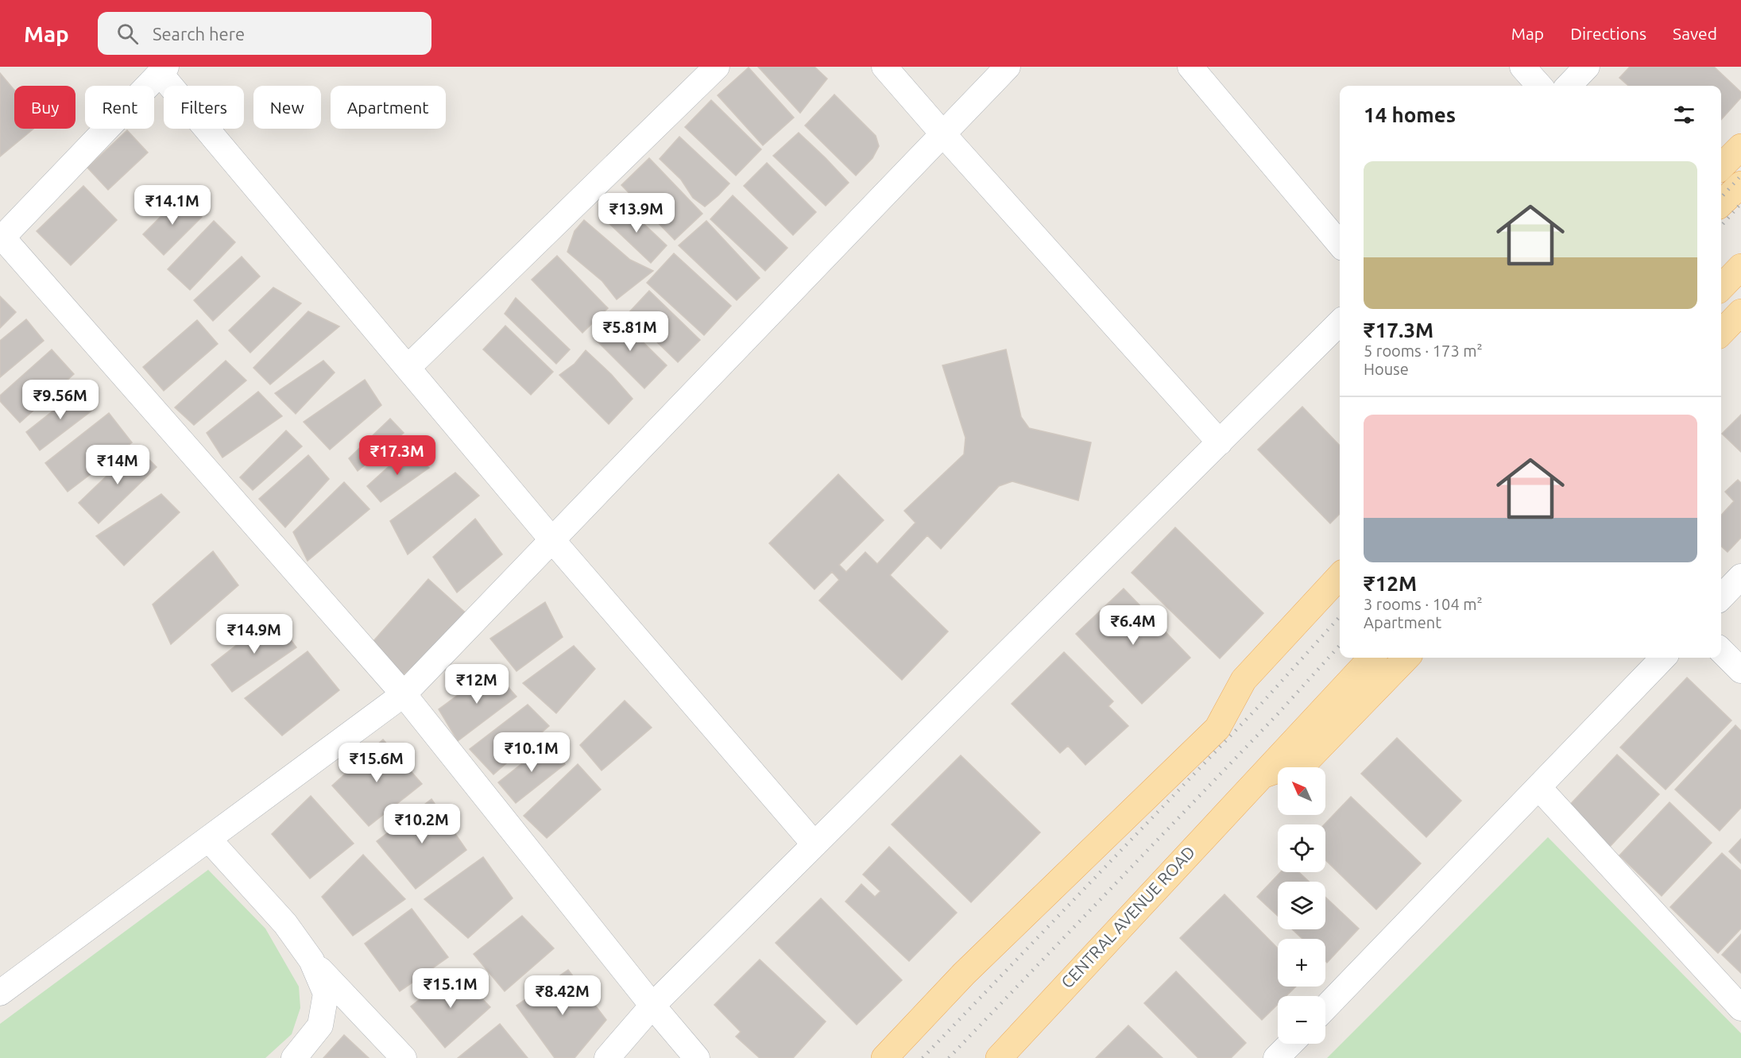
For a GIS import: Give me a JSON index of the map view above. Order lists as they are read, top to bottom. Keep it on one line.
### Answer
{"streets":{"main road":["CENTRAL AVENUE ROAD"]},"north":"top left","page":{"header":"Map","search":"Search here","nav":["Map","Directions","Saved"],"chip":["Buy","Rent","Filters","New","Apartment"],"heading":"14 homes","list":[{"name":"₹17.3M","note":"5 rooms · 173 m² · House"},{"name":"₹12M","note":"3 rooms · 104 m² · Apartment"}],"price":["₹14.1M","₹13.9M","₹5.81M","₹9.56M","₹17.3M","₹14M","₹6.4M","₹14.9M","₹12M","₹10.1M","₹15.6M","₹10.2M","₹15.1M","₹8.42M"],"map_buttons":["+","−"]}}
